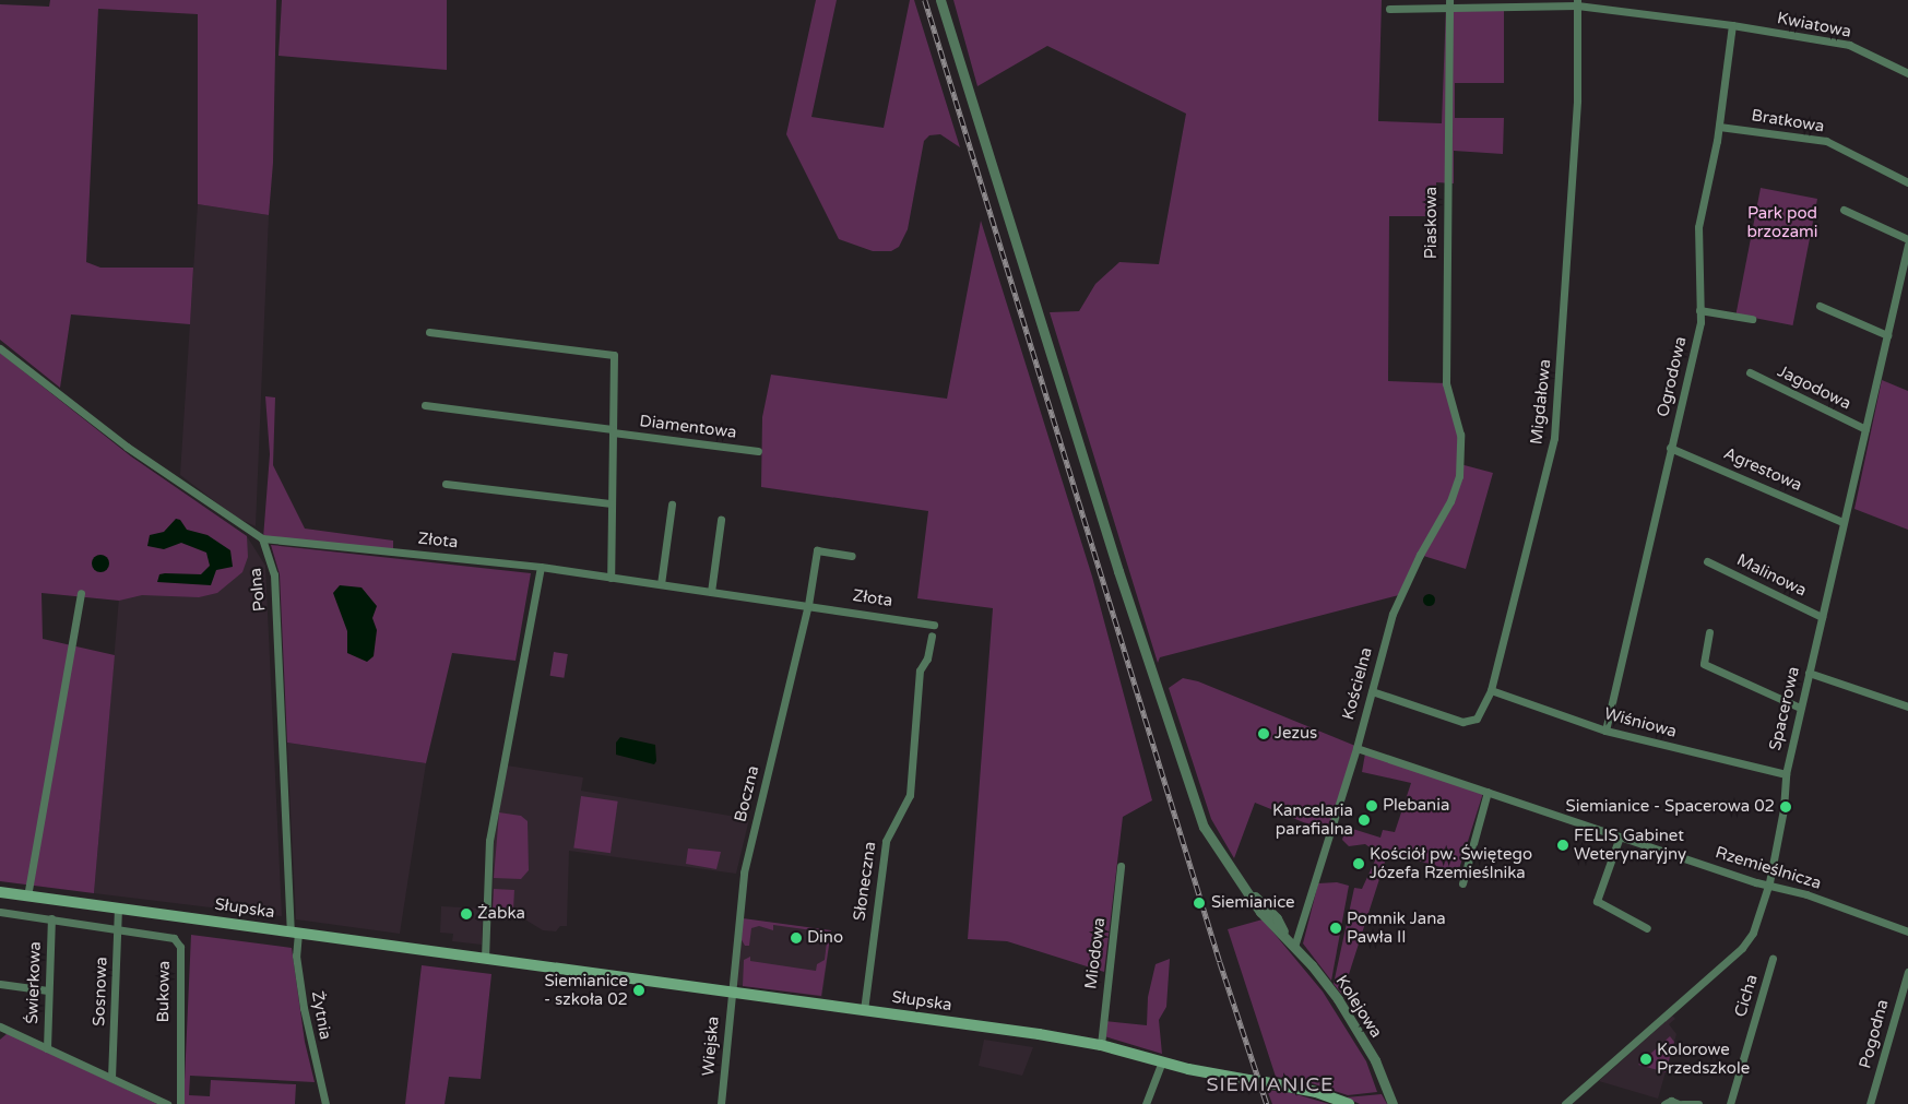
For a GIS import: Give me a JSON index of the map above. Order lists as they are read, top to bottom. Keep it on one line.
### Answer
{"streets":{"main road":["Słupska"],"street":["Kwiatowa","Bratkowa","Piaskowa","Ogrodowa","Jagodowa","Migdałowa","Diamentowa","Agrestowa","Złota","Malinowa","Polna","Kościelna","Spacerowa","Wiśniowa","Boczna","Rzemieślnicza","Słoneczna","Miodowa","Świerkowa","Sosnowa","Bukowa","Cicha","Kolejowa","Żytnia","Pogodna","Wiejska"]},"crossings":[["Kwiatowa","Piaskowa"],["Kwiatowa","Ogrodowa"],["Kwiatowa","Migdałowa"],["Bratkowa","Ogrodowa"],["Piaskowa","Kościelna"],["Ogrodowa","Agrestowa"],["Ogrodowa","Wiśniowa"],["Jagodowa","Spacerowa"],["Migdałowa","Kościelna"],["Migdałowa","Wiśniowa"],["Agrestowa","Spacerowa"],["Złota","Polna"],["Złota","Boczna"],["Malinowa","Spacerowa"],["Polna","Słupska"],["Polna","Żytnia"],["Kościelna","Rzemieślnicza"],["Kościelna","Kolejowa"],["Spacerowa","Wiśniowa"],["Spacerowa","Rzemieślnicza"],["Boczna","Słupska"],["Boczna","Wiejska"],["Słoneczna","Słupska"],["Słupska","Miodowa"],["Słupska","Sosnowa"],["Słupska","Żytnia"],["Słupska","Wiejska"],["Sosnowa","Bukowa"]],"districts":["SIEMIANICE"],"parks":["Park pod brzozami"],"places":["Jezus","Plebania","Siemianice - Spacerowa 02","Kancelaria parafialna","FELIS Gabinet Weterynaryjny","Kościół pw. Świętego Józefa Rzemieślnika","Siemianice","Żabka","Pomnik Jana Pawła II","Dino","Siemianice - szkoła 02","Kolorowe Przedszkole"]}
